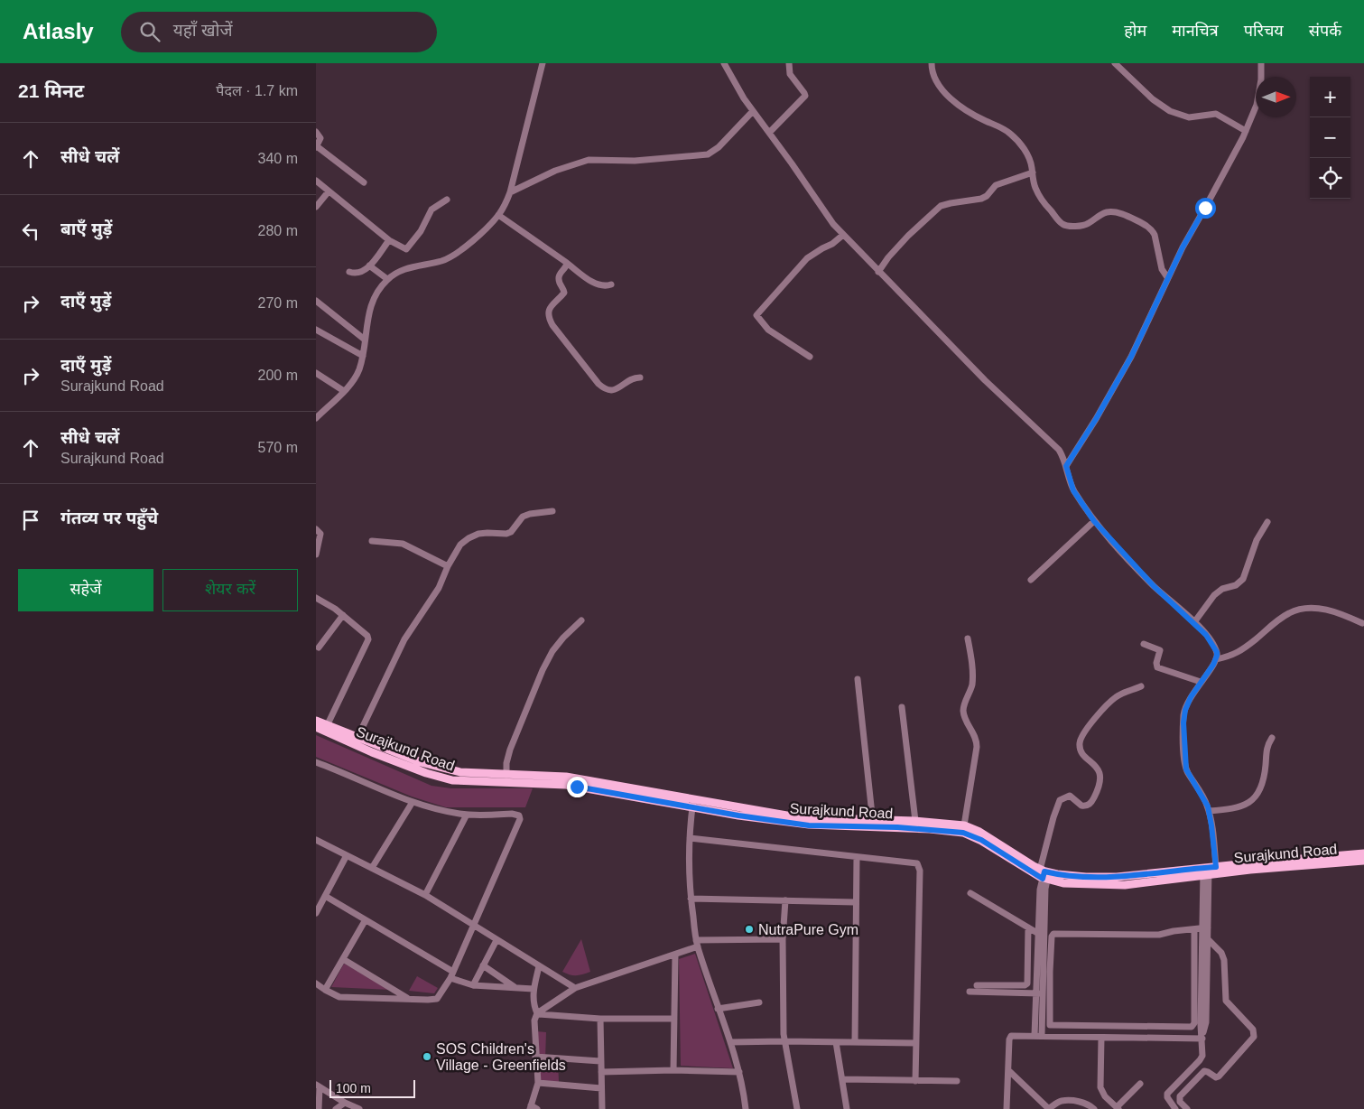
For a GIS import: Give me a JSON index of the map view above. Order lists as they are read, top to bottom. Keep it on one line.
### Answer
{"streets":{"main road":["Surajkund Road"]},"places":["NutraPure Gym","SOS Children's Village - Greenfields"],"scale_bar":"100 m","north":"right","page":{"header":"Atlasly","search":"यहाँ खोजें","nav":["होम","मानचित्र","परिचय","संपर्क"],"heading":["21 मिनट","पैदल · 1.7 km"],"map_buttons":["+","−"],"list":[["सीधे चलें","340 m"],["बाएँ मुड़ें","280 m"],["दाएँ मुड़ें","270 m"],["दाएँ मुड़ें","Surajkund Road","200 m"],["सीधे चलें","Surajkund Road","570 m"],"गंतव्य पर पहुँचे"],"buttons":["सहेजें","शेयर करें"],"scale":"100 m"}}
